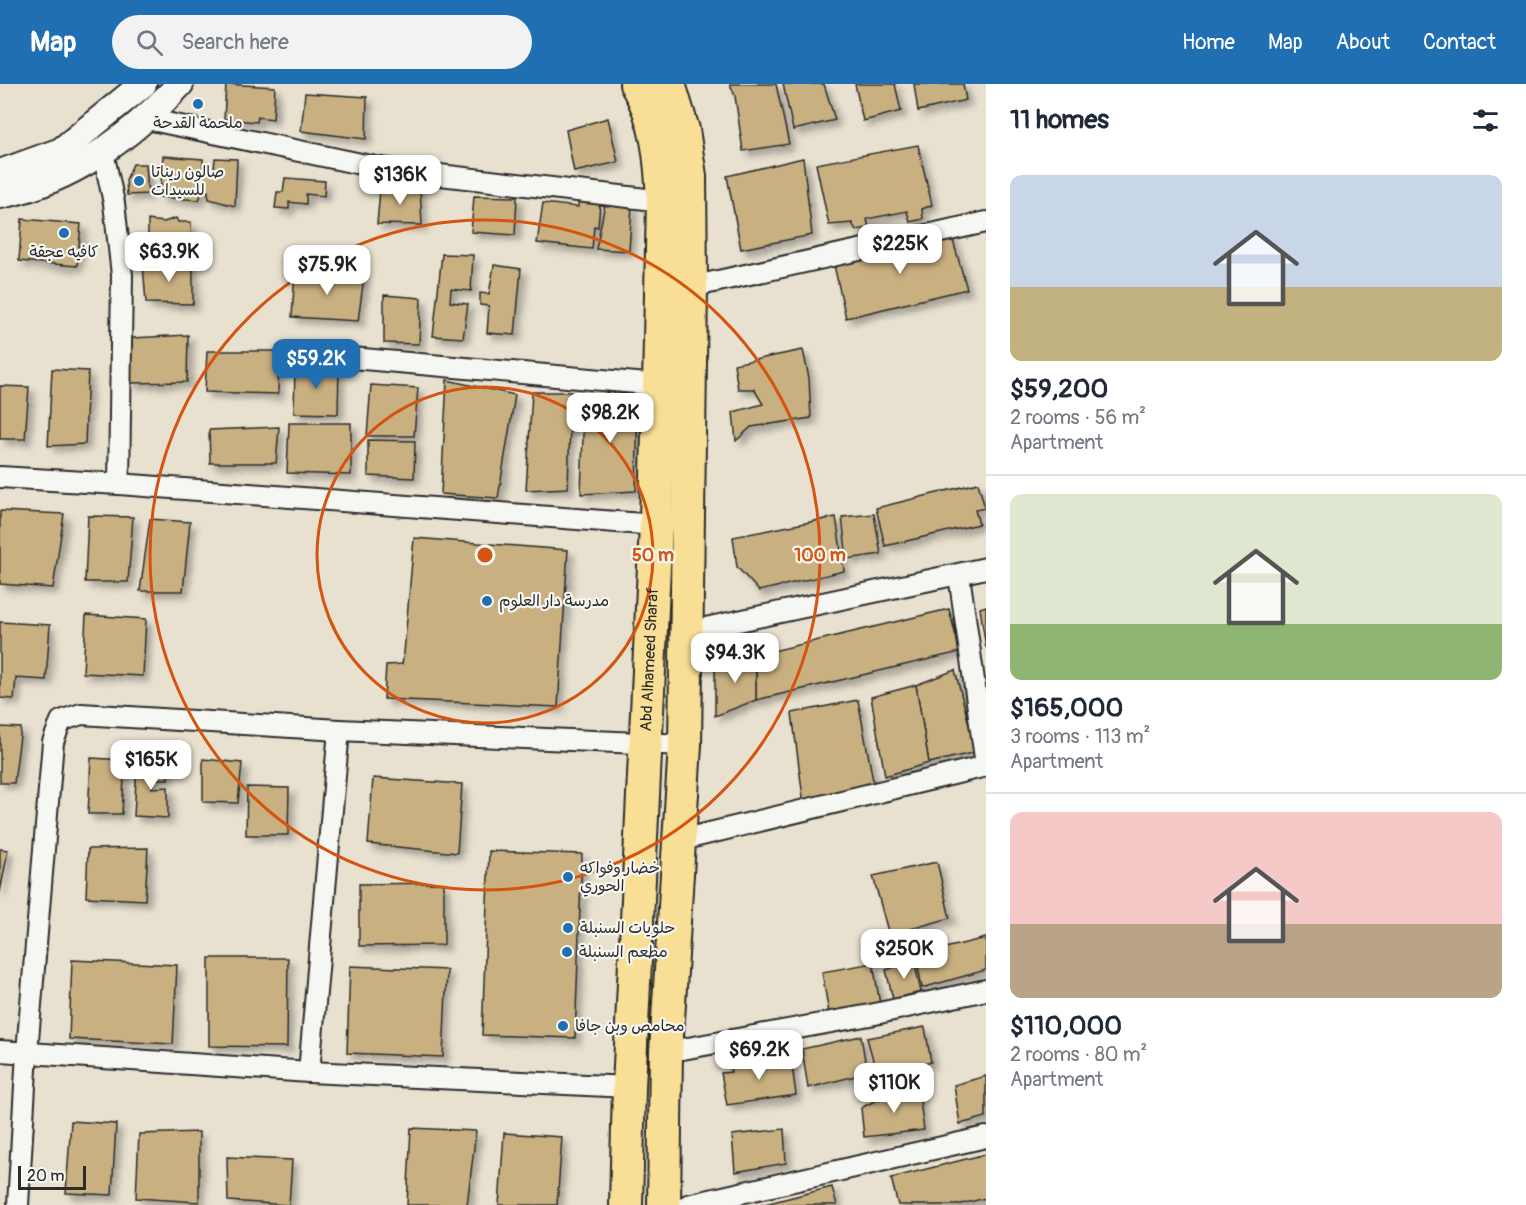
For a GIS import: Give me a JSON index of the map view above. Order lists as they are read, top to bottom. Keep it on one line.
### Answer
{"streets":{"main road":["Abd Alhameed Sharaf"]},"places":["ملحمة القدحة","صالون ريناتا للسيدات","كافيه عجقة","مدرسة دار العلوم","خضار وفواكه الحوري","حلويات السنبلة","مطعم السنبلة","محامص وبن جافا"],"scale_bar":"20 m","page":{"header":"Map","search":"Search here","nav":["Home","Map","About","Contact"],"heading":"11 homes","price":["$136K","$225K","$63.9K","$75.9K","$59.2K","$98.2K","$94.3K","$165K","$250K","$69.2K","$110K"],"list":[{"name":"$59,200","note":"2 rooms · 56 m² · Apartment"},{"name":"$165,000","note":"3 rooms · 113 m² · Apartment"},{"name":"$110,000","note":"2 rooms · 80 m² · Apartment"}],"scale":"20 m"},"rings":["50 m","100 m"]}
